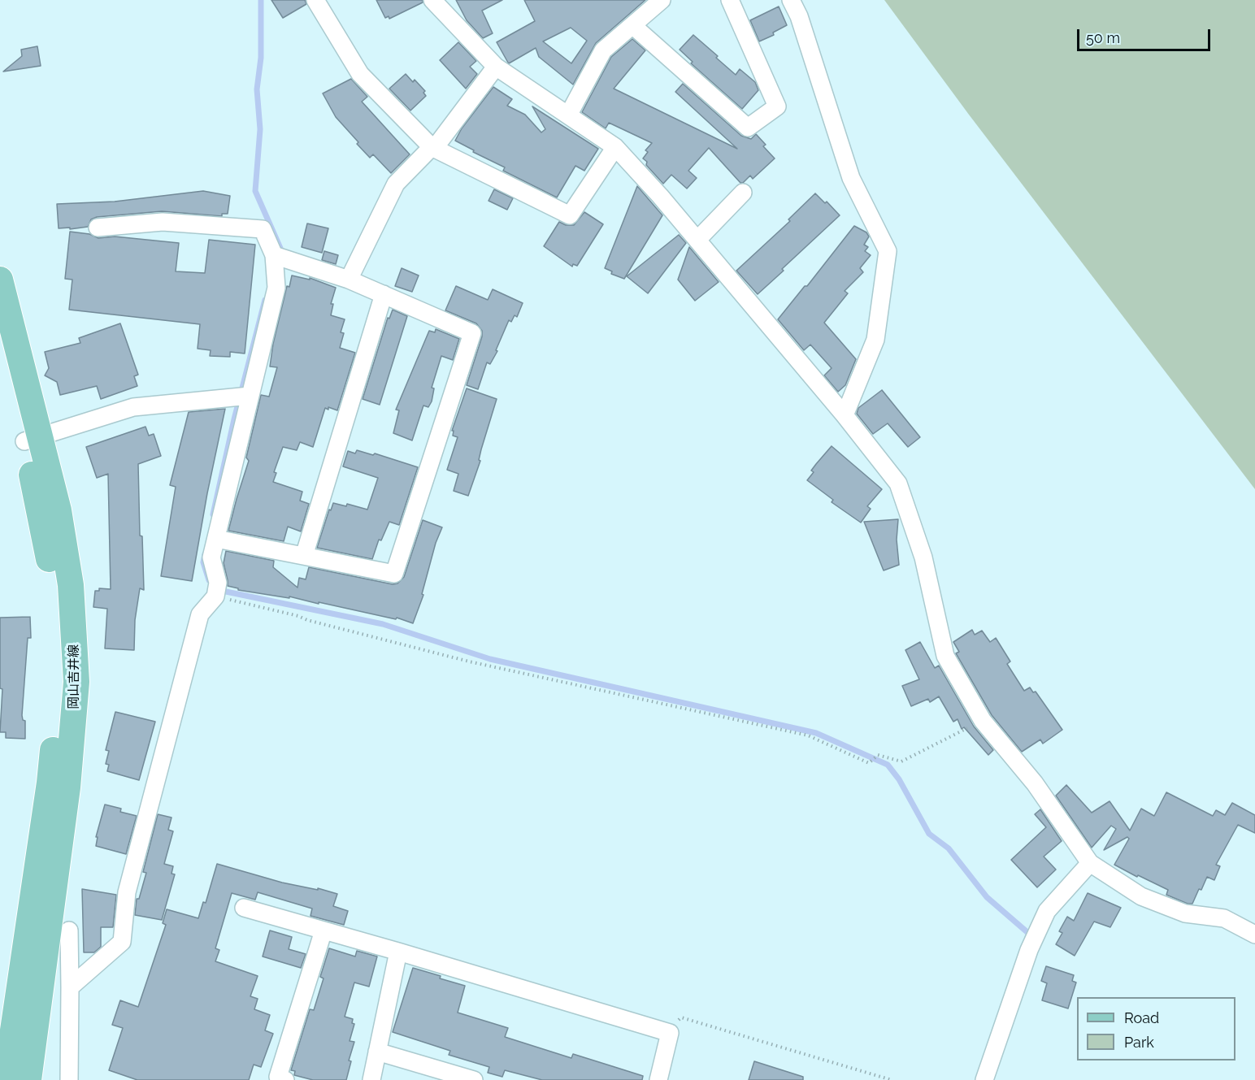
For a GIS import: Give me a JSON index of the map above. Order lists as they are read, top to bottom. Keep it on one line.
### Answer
{"streets":{"main road":["岡山吉井線"]},"legend":["Road","Park"],"scale_bar":"50 m"}
